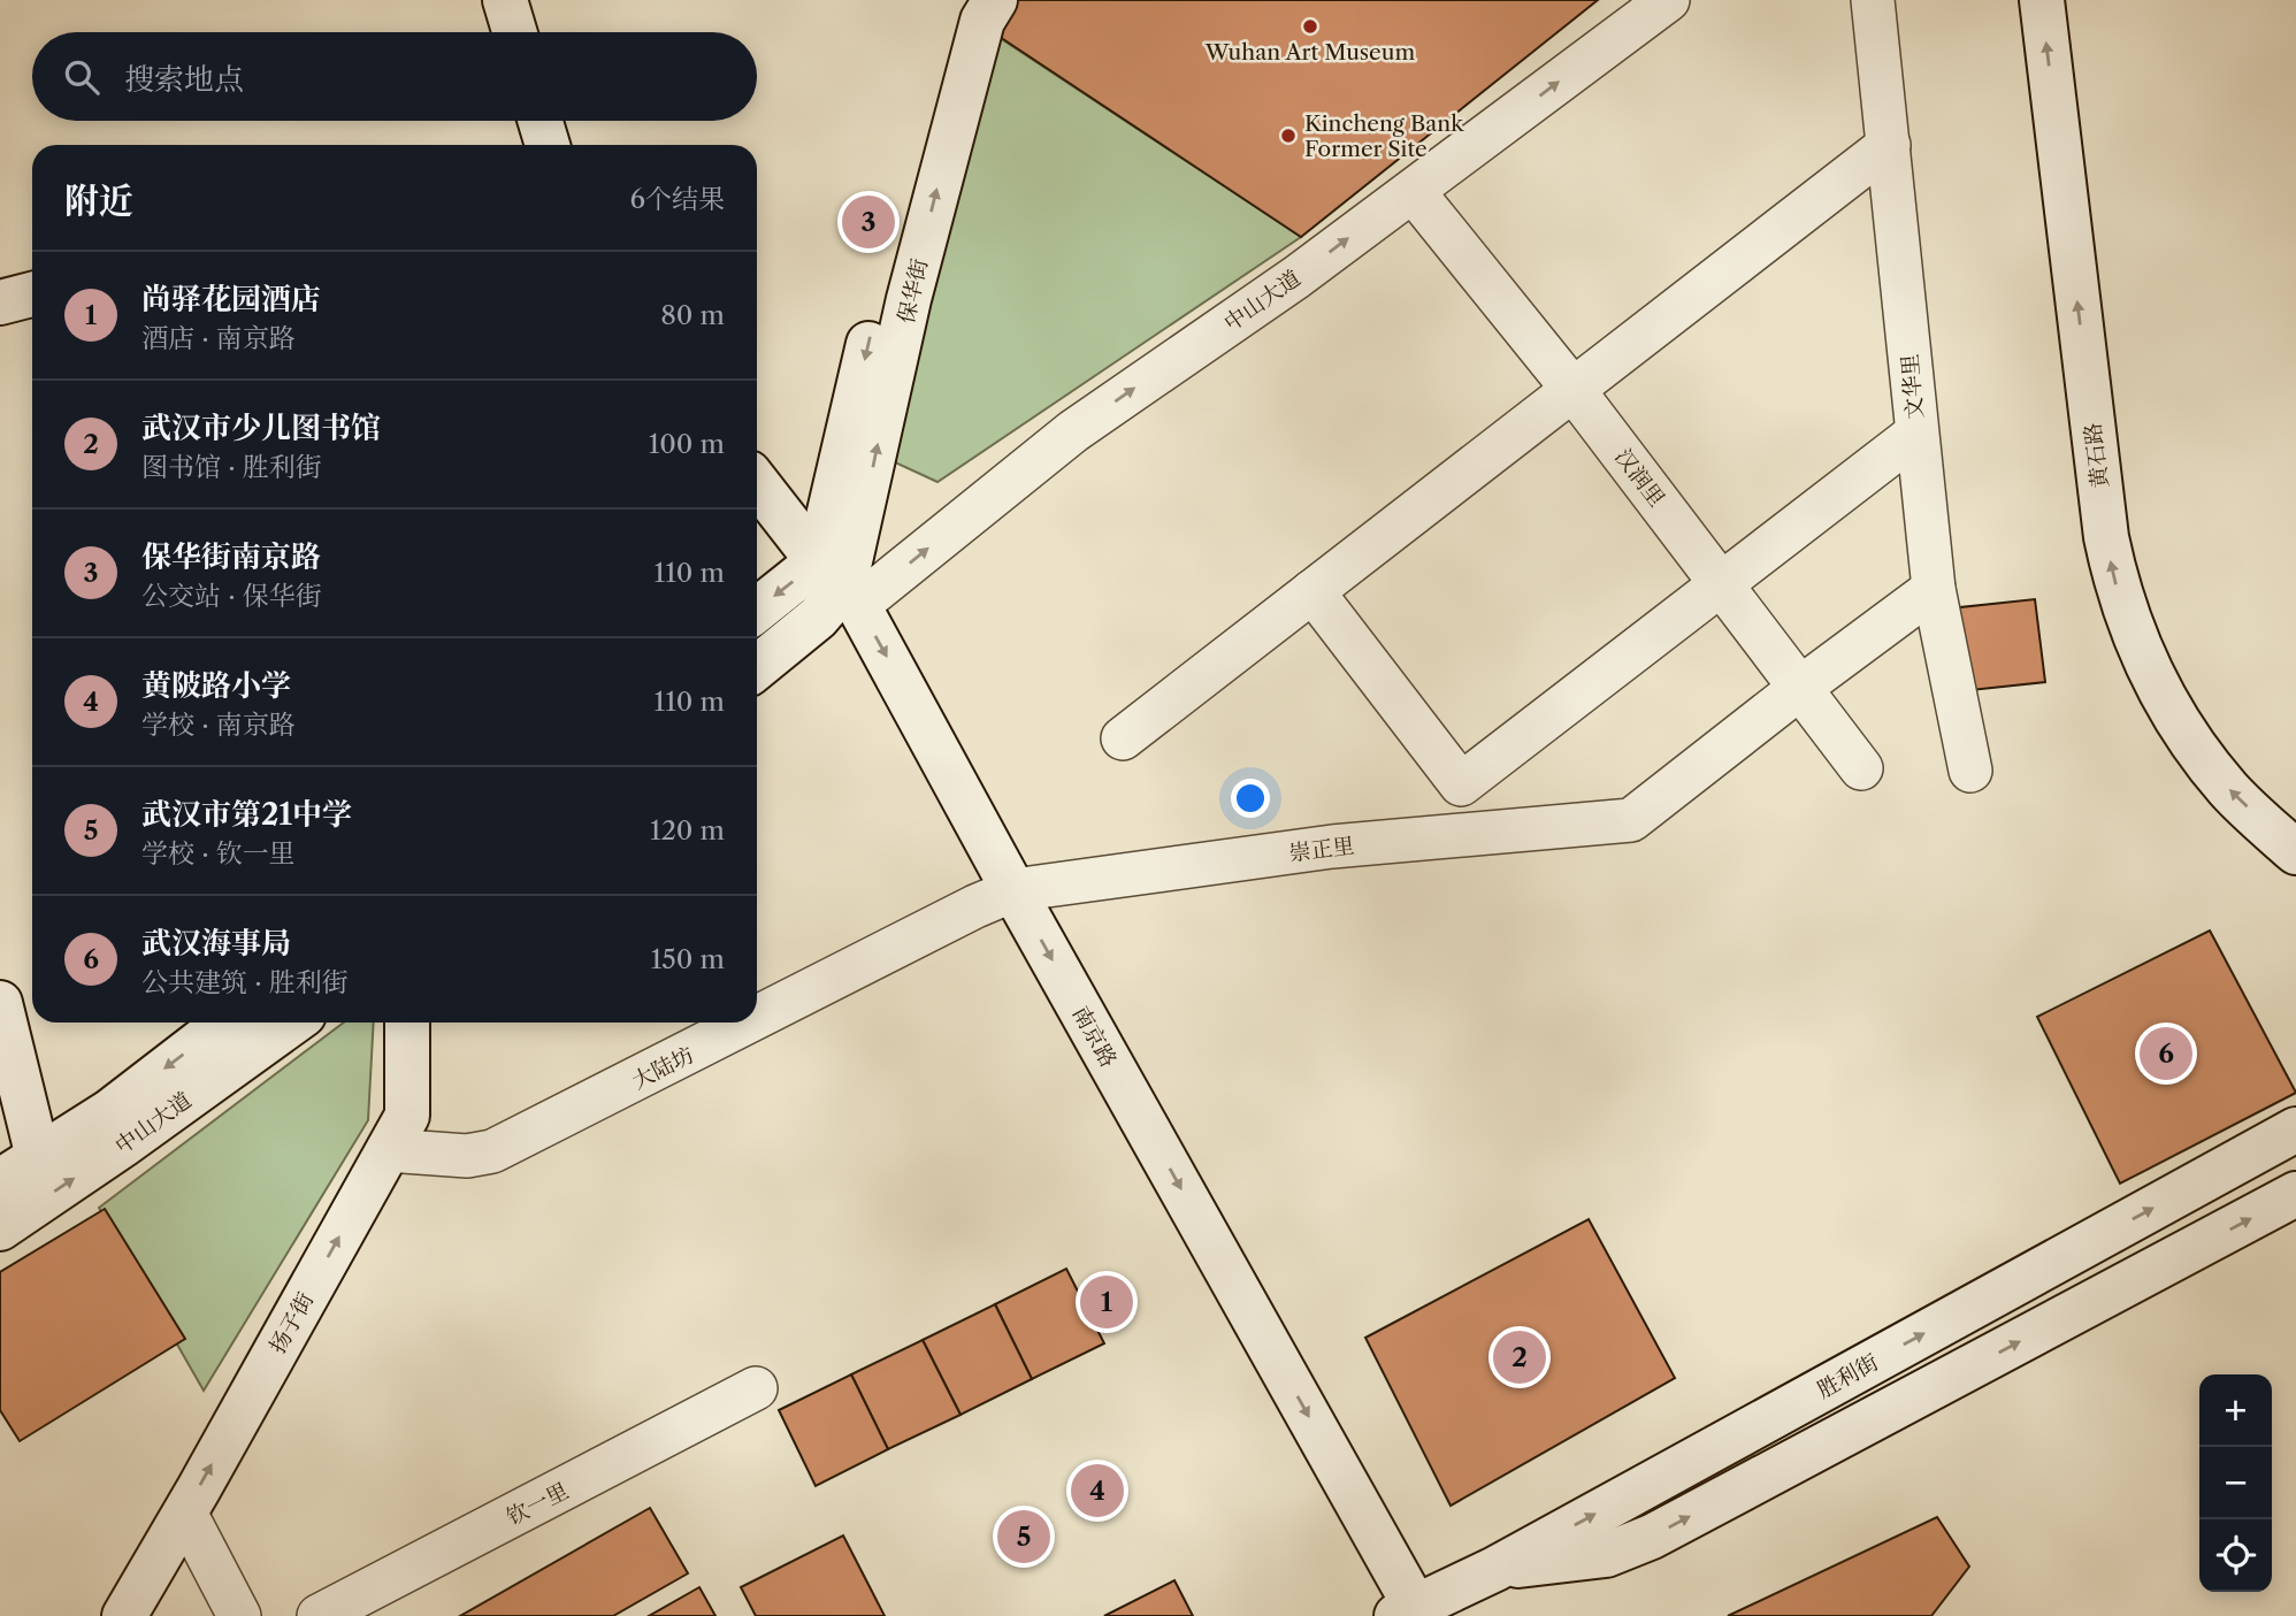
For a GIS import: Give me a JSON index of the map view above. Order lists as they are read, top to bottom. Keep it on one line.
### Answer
{"streets":{"street":["保华街","中山大道","文华里","黄石路","汉润里","崇正里","南京路","大陆坊","扬子街","胜利街","钦一里"]},"crossings":[["保华街","中山大道"],["保华街","南京路"],["中山大道","南京路"],["汉润里","崇正里"],["崇正里","南京路"],["崇正里","大陆坊"],["南京路","大陆坊"],["南京路","胜利街"],["大陆坊","扬子街"]],"one_way":["黄石路","南京路","扬子街"],"places":["Wuhan Art Museum","Kincheng Bank Former Site"],"page":{"search":"搜索地点","heading":["附近","6个结果"],"pins":["3","6","1","2","4","5"],"list":[{"mark":"1","name":"尚驿花园酒店","note":"酒店 · 南京路","value":"80 m"},{"mark":"2","name":"武汉市少儿图书馆","note":"图书馆 · 胜利街","value":"100 m"},{"mark":"3","name":"保华街南京路","note":"公交站 · 保华街","value":"110 m"},{"mark":"4","name":"黄陂路小学","note":"学校 · 南京路","value":"110 m"},{"mark":"5","name":"武汉市第21中学","note":"学校 · 钦一里","value":"120 m"},{"mark":"6","name":"武汉海事局","note":"公共建筑 · 胜利街","value":"150 m"}],"map_buttons":["+","−"]}}
